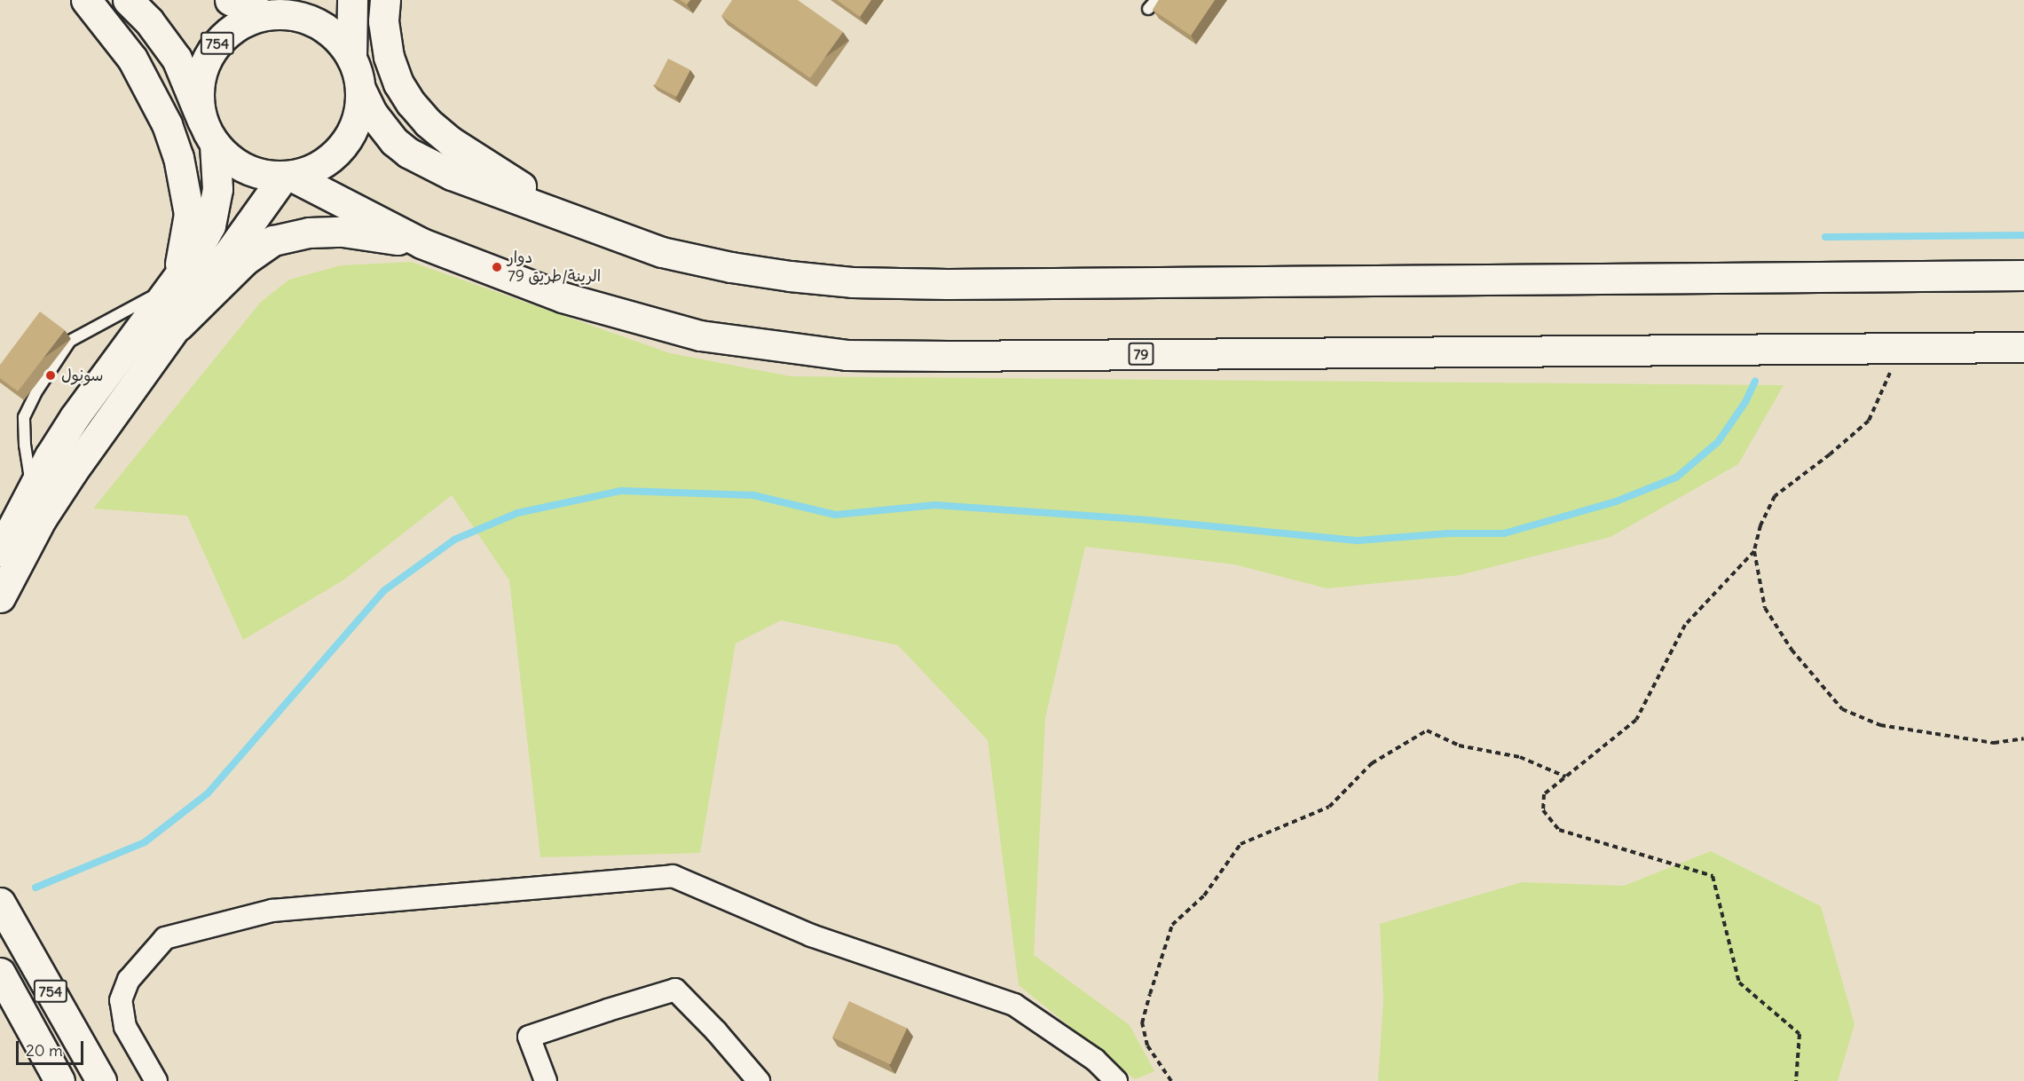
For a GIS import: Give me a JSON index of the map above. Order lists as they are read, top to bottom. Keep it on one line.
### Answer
{"streets":{"main road":["754","79"]},"crossings":[["754","79"]],"places":["دوار الرينة/طريق 79","سونول"],"scale_bar":"20 m"}
